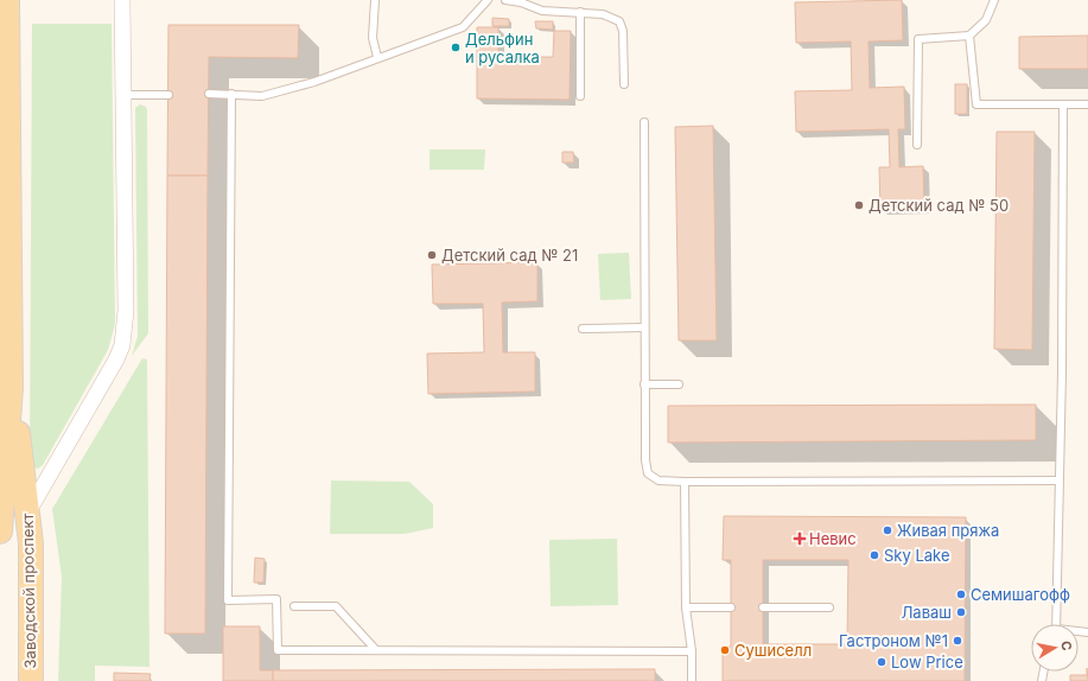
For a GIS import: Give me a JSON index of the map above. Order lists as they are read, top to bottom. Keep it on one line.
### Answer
{"streets":{"main road":["Заводской проспект"]},"places":{"other":["Дельфин и русалка","Детский сад № 50","Детский сад № 21","Живая пряжа","Sky Lake","Семишагофф","Лаваш","Гастроном №1","Сушиселл","Low Price"],"health":["Невис"]},"north":"right"}
